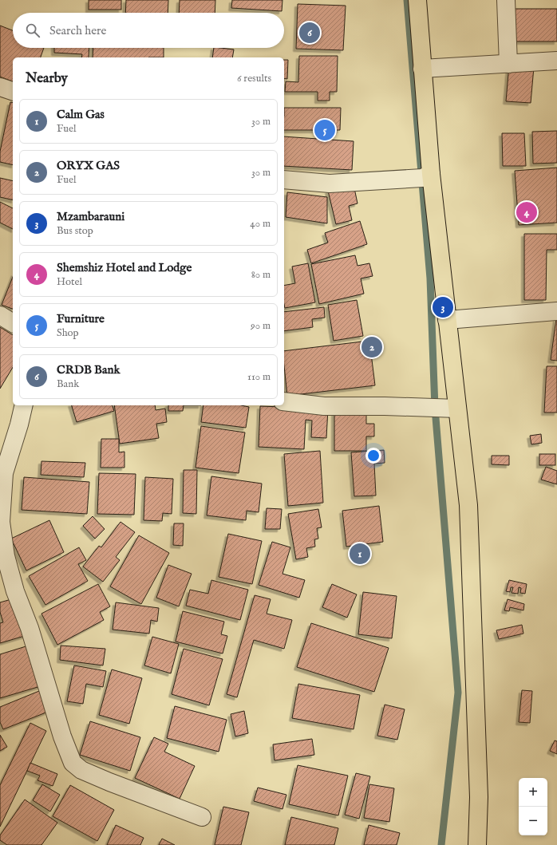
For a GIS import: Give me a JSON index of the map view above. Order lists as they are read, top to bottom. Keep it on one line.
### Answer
{"page":{"search":"Search here","pins":["6","5","4","3","2","1"],"heading":["Nearby","6 results"],"list":[{"mark":"1","name":"Calm Gas","note":"Fuel","value":"30 m"},{"mark":"2","name":"ORYX GAS","note":"Fuel","value":"30 m"},{"mark":"3","name":"Mzambarauni","note":"Bus stop","value":"40 m"},{"mark":"4","name":"Shemshiz Hotel and Lodge","note":"Hotel","value":"80 m"},{"mark":"5","name":"Furniture","note":"Shop","value":"90 m"},{"mark":"6","name":"CRDB Bank","note":"Bank","value":"110 m"}],"map_buttons":["+","−"]}}
